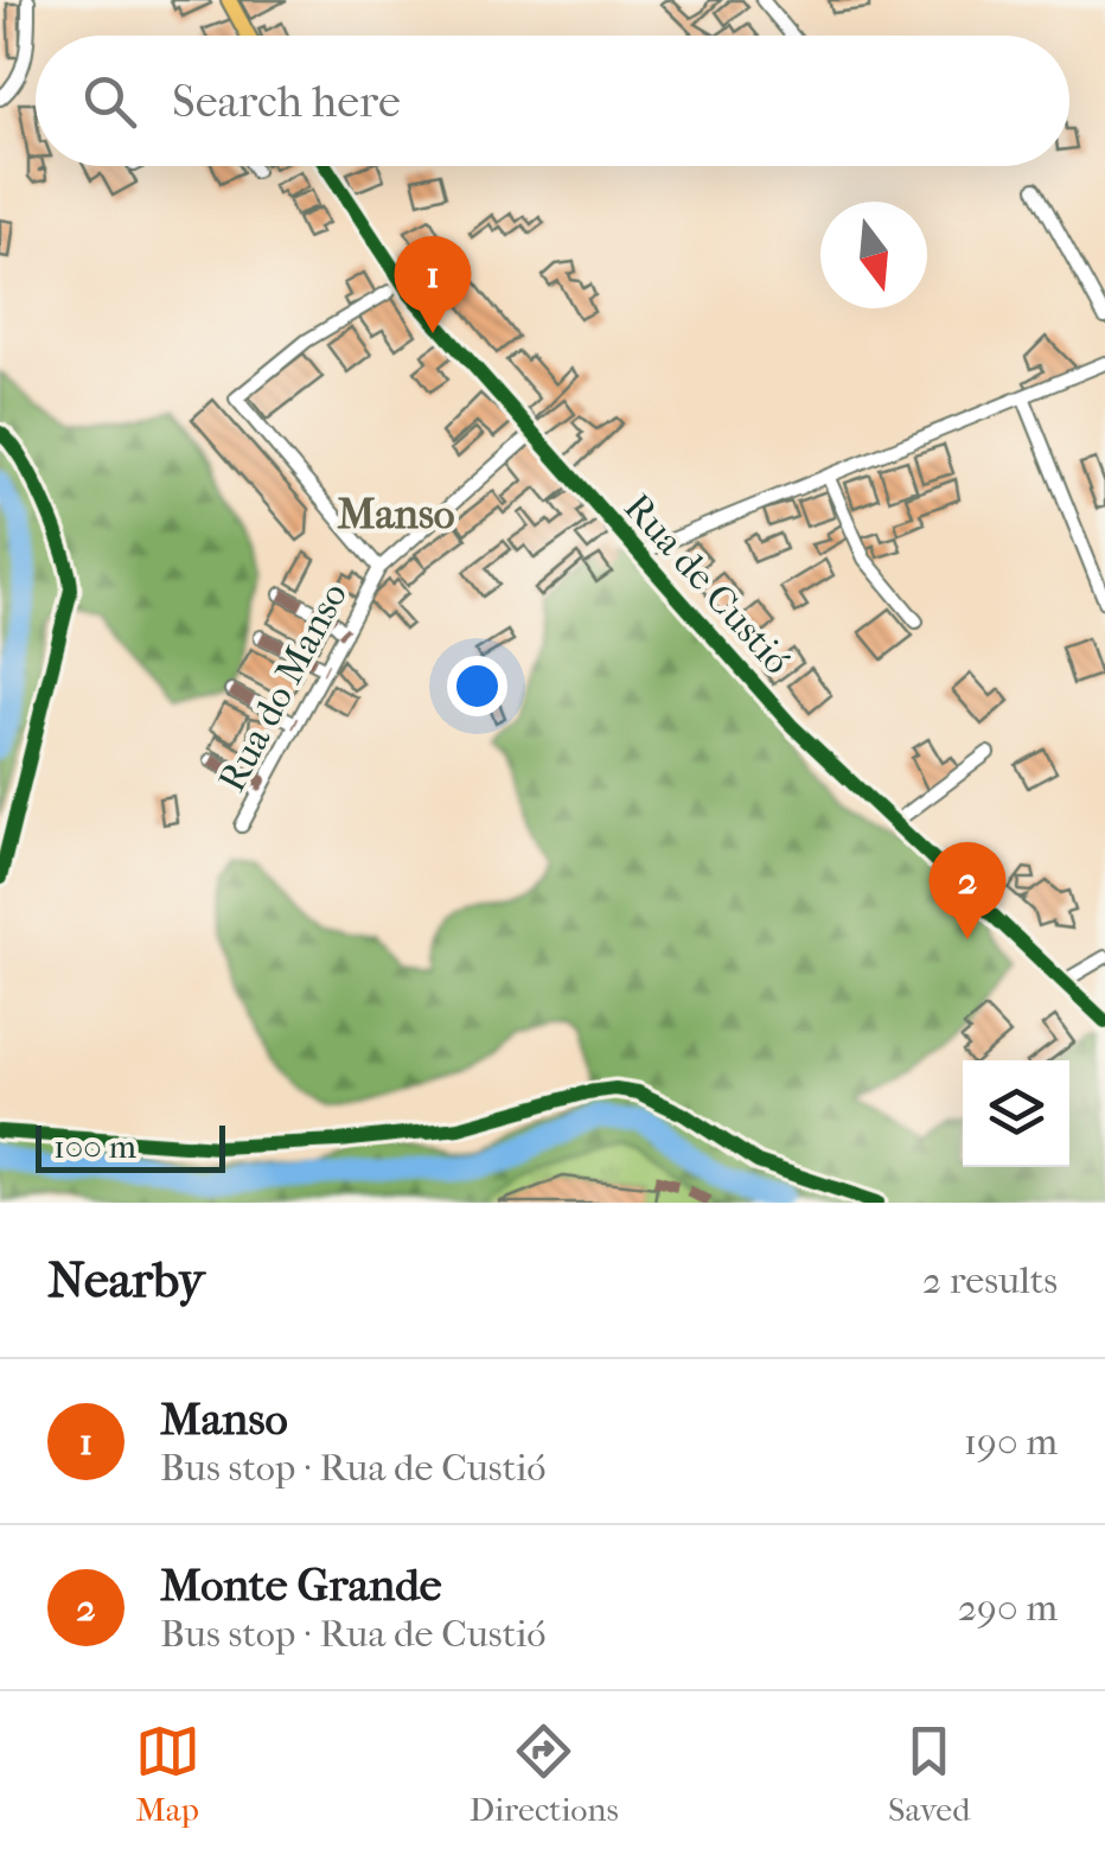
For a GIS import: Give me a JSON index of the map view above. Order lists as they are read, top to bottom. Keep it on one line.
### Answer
{"streets":{"main road":["Rua de Custió"],"street":["Rua do Manso"]},"crossings":[["Rua de Custió","Rua do Manso"]],"districts":["Manso"],"scale_bar":"100 m","north":"bottom","page":{"search":"Search here","pins":["1","2"],"scale":"100 m","heading":["Nearby","2 results"],"list":[{"mark":"1","name":"Manso","note":"Bus stop · Rua de Custió","value":"190 m"},{"mark":"2","name":"Monte Grande","note":"Bus stop · Rua de Custió","value":"290 m"}],"nav":["Map","Directions","Saved"]}}
